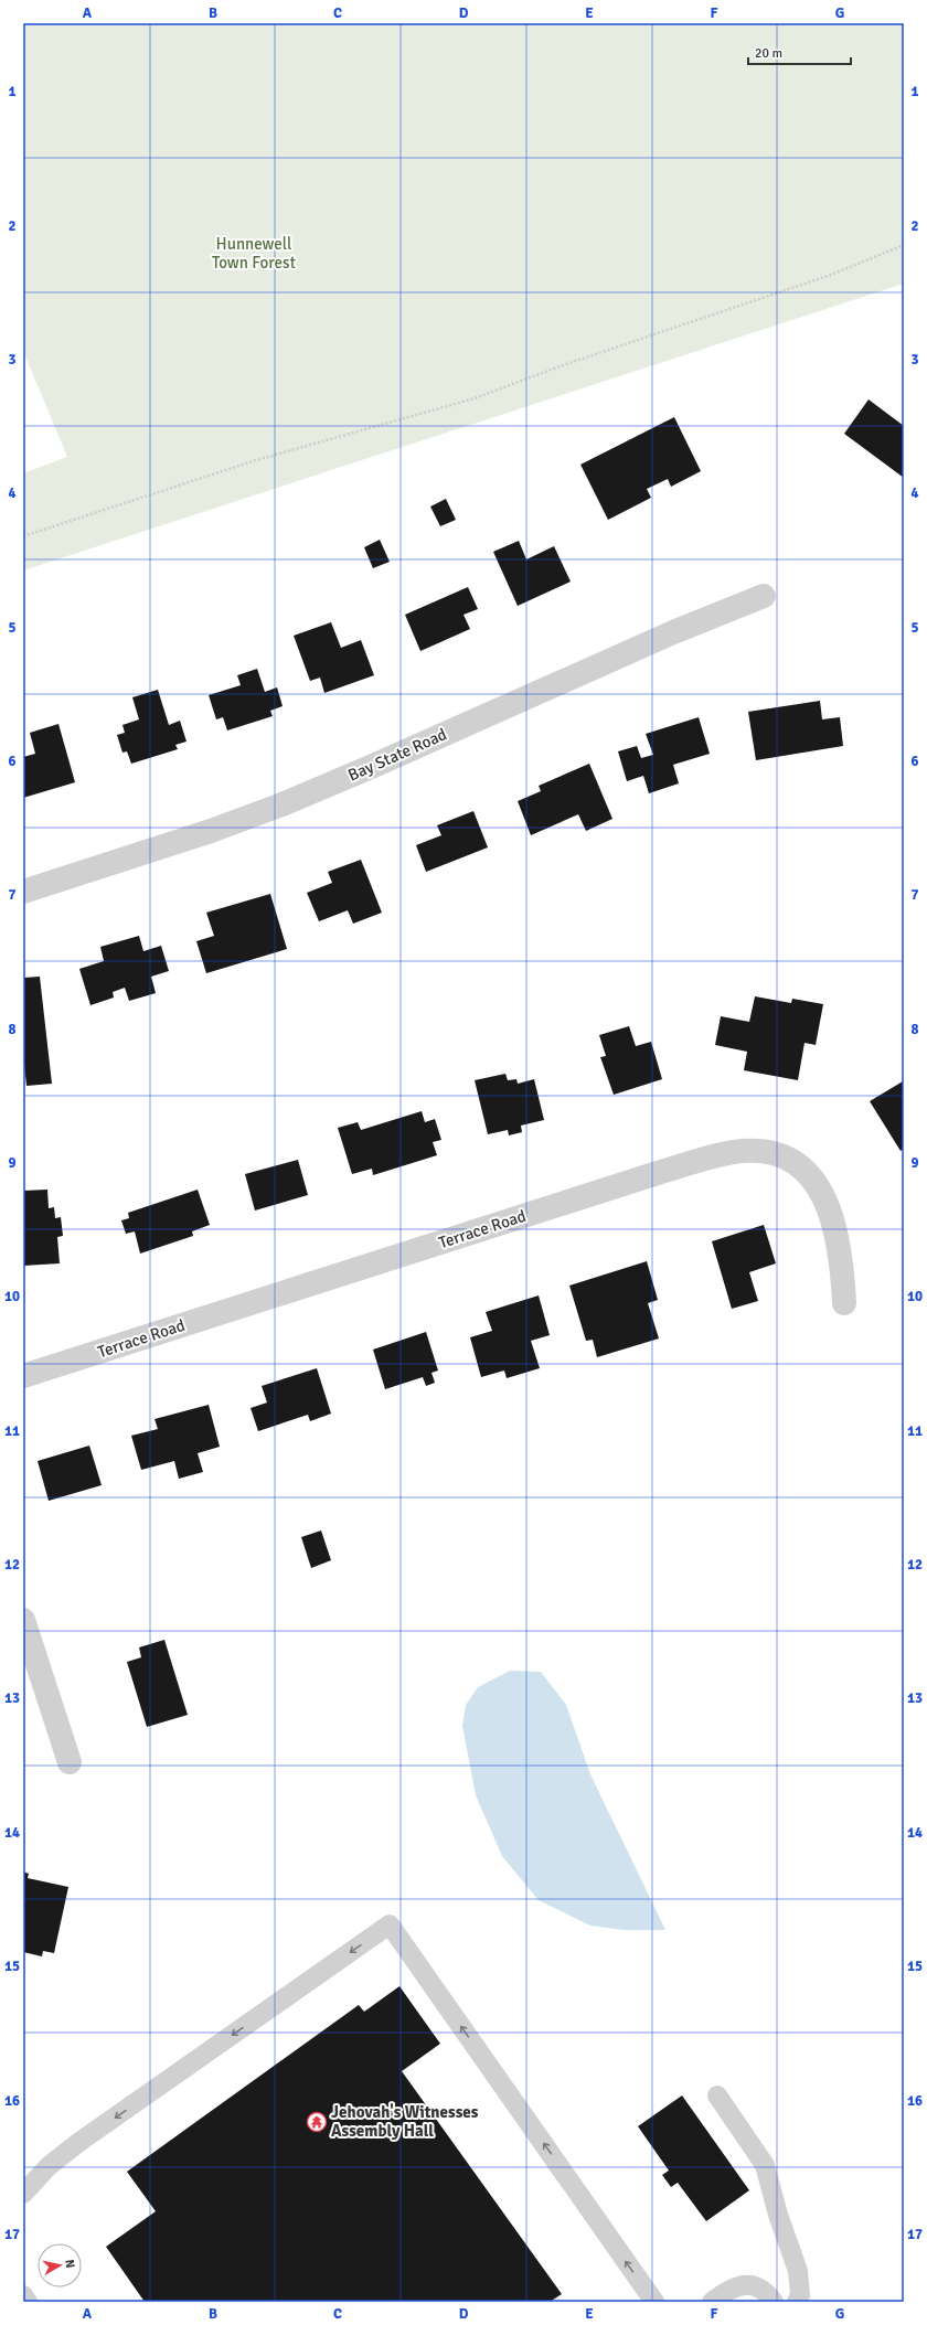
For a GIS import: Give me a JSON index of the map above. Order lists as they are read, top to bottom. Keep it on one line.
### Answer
{"streets":{"street":["Bay State Road","Terrace Road"]},"parks":["Hunnewell Town Forest"],"places":{"temple":["Jehovah's Witnesses Assembly Hall"]},"scale_bar":"20 m","north":"right","grid":{"columns":["A","B","C","D","E","F","G"],"rows":["1","2","3","4","5","6","7","8","9","10","11","12","13","14","15","16","17"]}}
